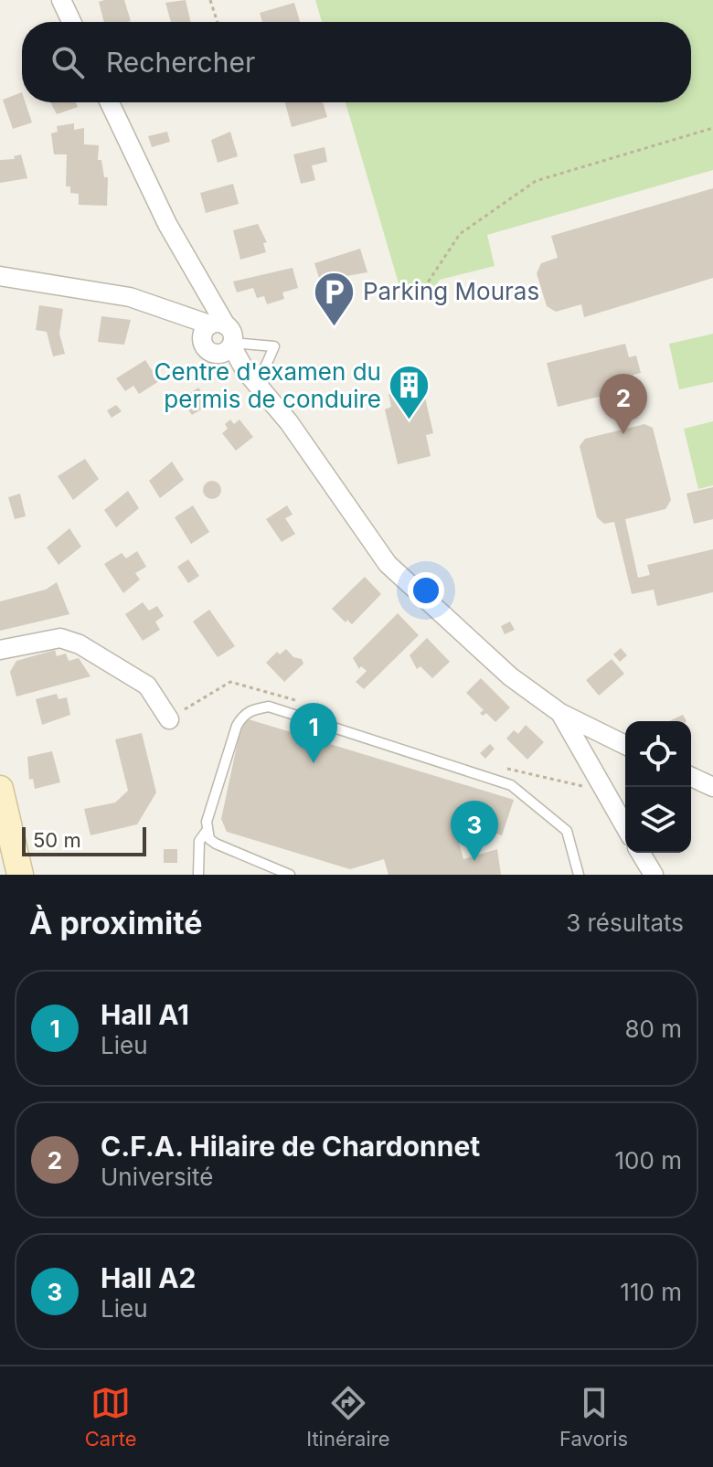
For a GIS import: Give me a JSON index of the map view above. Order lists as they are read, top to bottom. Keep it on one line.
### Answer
{"places":{"parking":["Parking Mouras"],"building":["Centre d'examen du permis de conduire"]},"scale_bar":"50 m","page":{"search":"Rechercher","pins":["2","1","3"],"scale":"50 m","heading":["À proximité","3 résultats"],"list":[{"mark":"1","name":"Hall A1","note":"Lieu","value":"80 m"},{"mark":"2","name":"C.F.A. Hilaire de Chardonnet","note":"Université","value":"100 m"},{"mark":"3","name":"Hall A2","note":"Lieu","value":"110 m"}],"nav":["Carte","Itinéraire","Favoris"]}}
